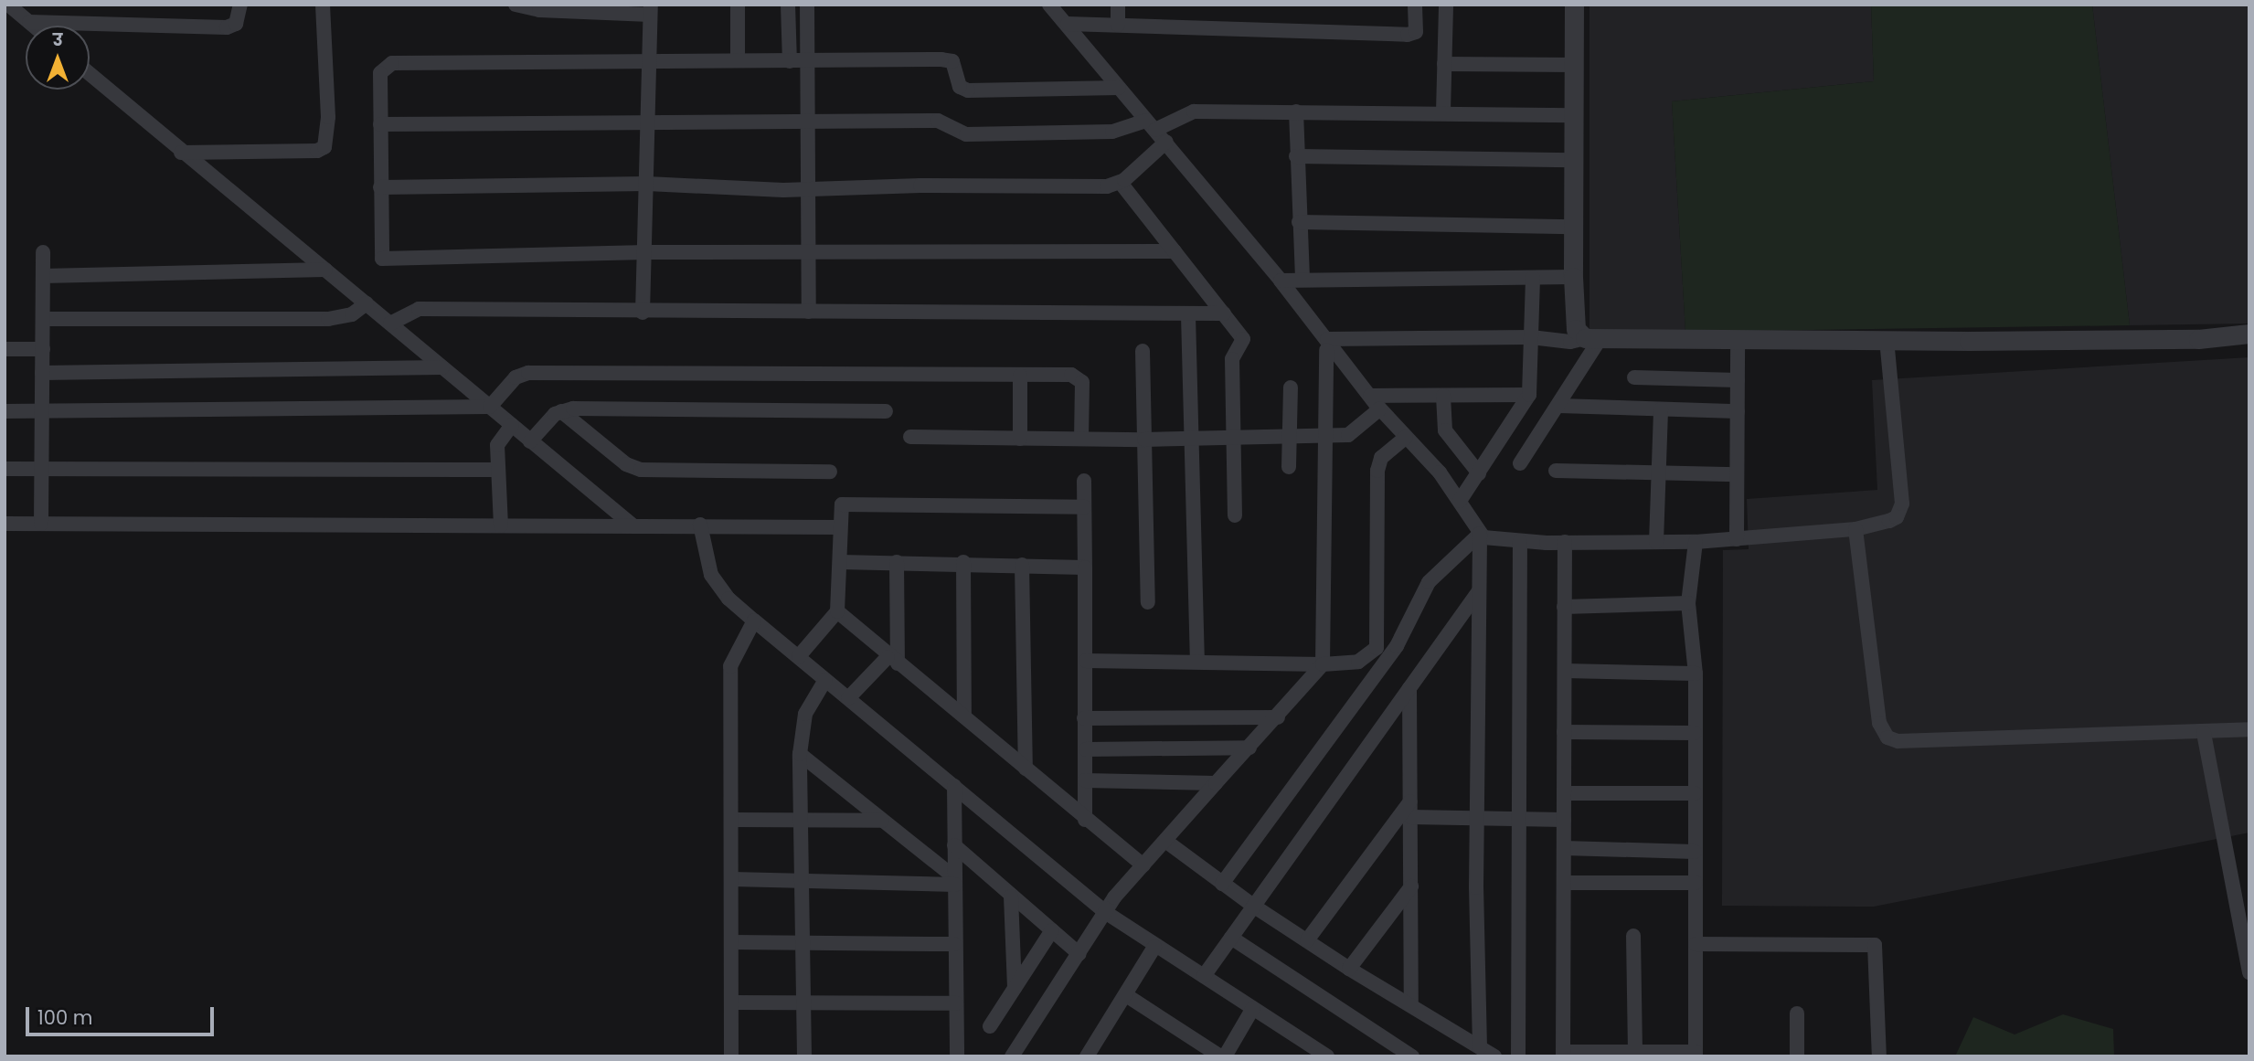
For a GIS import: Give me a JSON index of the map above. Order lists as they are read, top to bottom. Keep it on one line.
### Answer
{"scale_bar":"100 m","north":"top"}
